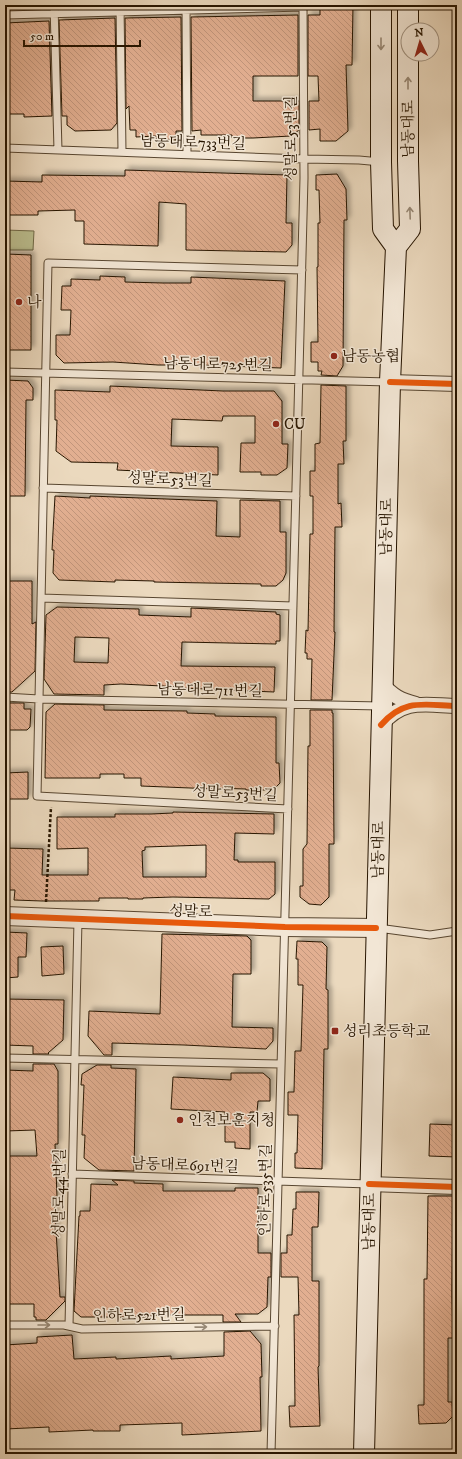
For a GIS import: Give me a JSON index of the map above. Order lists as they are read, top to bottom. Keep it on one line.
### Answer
{"streets":{"main road":["남동대로"],"street":["성말로"],"lane":["성말로53번길","남동대로733번길","남동대로725번길","남동대로711번길","남동대로691번길","인하로535번길","성말로44번길","인하로521번길"]},"crossings":[["남동대로","남동대로733번길"],["남동대로","남동대로725번길"],["남동대로","남동대로711번길"],["남동대로","성말로"],["남동대로","남동대로691번길"],["성말로53번길","남동대로733번길"],["성말로53번길","남동대로725번길"],["성말로53번길","남동대로711번길"],["성말로53번길","성말로"],["성말로53번길","인하로535번길"],["성말로","인하로535번길"],["성말로","성말로44번길"],["남동대로691번길","인하로535번길"],["남동대로691번길","성말로44번길"],["인하로535번길","인하로521번길"],["성말로44번길","인하로521번길"]],"one_way":["인하로521번길"],"places":{"other":["나","남동농협","CU","인천보훈지청"],"transit":["성리초등학교"]},"scale_bar":"50 m","north":"top"}
